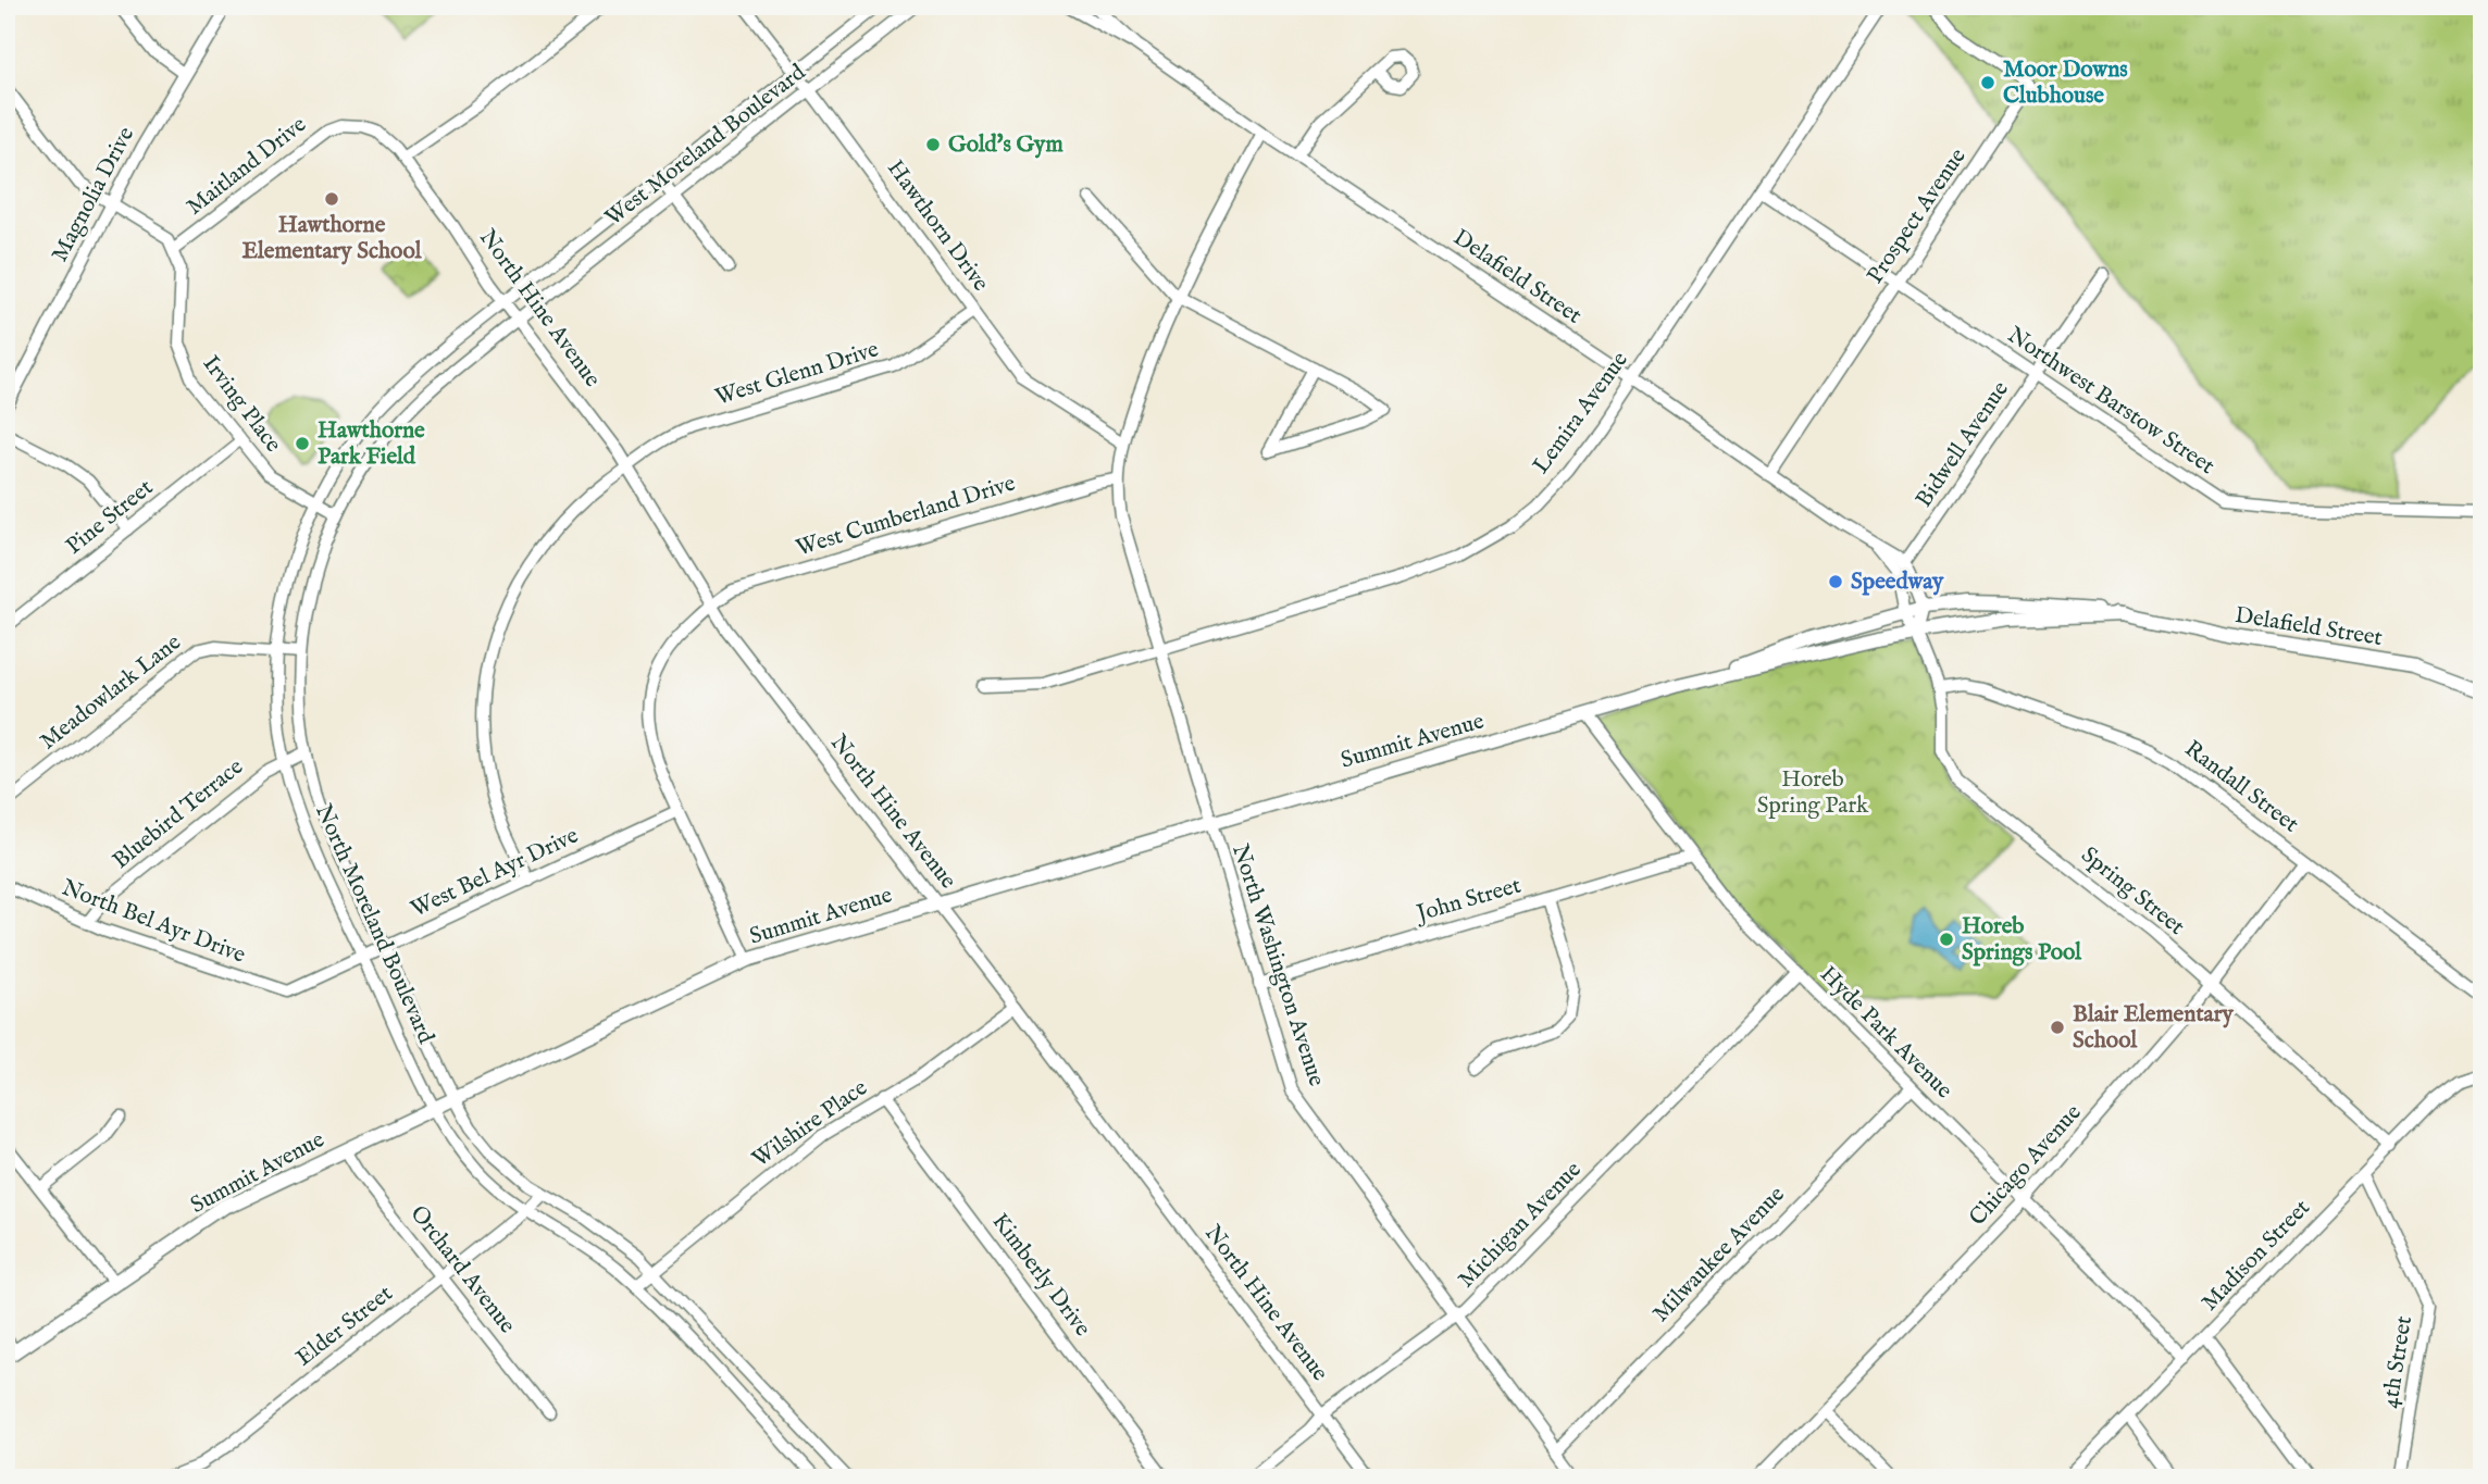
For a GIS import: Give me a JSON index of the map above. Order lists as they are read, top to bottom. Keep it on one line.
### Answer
{"streets":{"main road":["Delafield Street","Summit Avenue"],"street":["West Moreland Boulevard","Maitland Drive","Magnolia Drive","Prospect Avenue","Hawthorn Drive","North Hine Avenue","West Glenn Drive","Northwest Barstow Street","Irving Place","Lemira Avenue","Bidwell Avenue","West Cumberland Drive","Pine Street","Meadowlark Lane","Randall Street","Bluebird Terrace","West Bel Ayr Drive","Spring Street","John Street","North Bel Ayr Drive","North Moreland Boulevard","North Washington Avenue","Hyde Park Avenue","Wilshire Place","Chicago Avenue","Michigan Avenue","Milwaukee Avenue","Madison Street","Orchard Avenue","Kimberly Drive","Elder Street","4th Street"]},"crossings":[["West Moreland Boulevard","Hawthorn Drive"],["West Moreland Boulevard","North Hine Avenue"],["West Moreland Boulevard","North Moreland Boulevard"],["Maitland Drive","North Hine Avenue"],["Maitland Drive","Irving Place"],["Prospect Avenue","Delafield Street"],["Prospect Avenue","Northwest Barstow Street"],["Hawthorn Drive","West Glenn Drive"],["Hawthorn Drive","North Washington Avenue"],["Delafield Street","Lemira Avenue"],["Delafield Street","Bidwell Avenue"],["Delafield Street","Summit Avenue"],["Delafield Street","Spring Street"],["Delafield Street","North Washington Avenue"],["North Hine Avenue","West Glenn Drive"],["North Hine Avenue","West Cumberland Drive"],["North Hine Avenue","Summit Avenue"],["North Hine Avenue","North Moreland Boulevard"],["North Hine Avenue","Wilshire Place"],["North Hine Avenue","Michigan Avenue"],["West Glenn Drive","West Bel Ayr Drive"],["Northwest Barstow Street","Lemira Avenue"],["Northwest Barstow Street","Bidwell Avenue"],["Irving Place","Pine Street"],["Irving Place","North Moreland Boulevard"],["Lemira Avenue","North Washington Avenue"],["West Cumberland Drive","Summit Avenue"],["West Cumberland Drive","West Bel Ayr Drive"],["West Cumberland Drive","North Washington Avenue"],["Meadowlark Lane","North Moreland Boulevard"],["Summit Avenue","Spring Street"],["Summit Avenue","North Moreland Boulevard"],["Summit Avenue","North Washington Avenue"],["Summit Avenue","Hyde Park Avenue"],["Summit Avenue","Orchard Avenue"],["Randall Street","Spring Street"],["Randall Street","Chicago Avenue"],["Bluebird Terrace","North Bel Ayr Drive"],["Bluebird Terrace","North Moreland Boulevard"],["West Bel Ayr Drive","North Bel Ayr Drive"],["West Bel Ayr Drive","North Moreland Boulevard"],["Spring Street","Chicago Avenue"],["Spring Street","Madison Street"],["John Street","North Washington Avenue"],["John Street","Hyde Park Avenue"],["North Moreland Boulevard","Wilshire Place"],["North Moreland Boulevard","Elder Street"],["North Washington Avenue","Michigan Avenue"],["North Washington Avenue","Milwaukee Avenue"],["Hyde Park Avenue","Chicago Avenue"],["Hyde Park Avenue","Michigan Avenue"],["Hyde Park Avenue","Milwaukee Avenue"],["Hyde Park Avenue","Madison Street"],["Wilshire Place","Kimberly Drive"],["Madison Street","4th Street"],["Orchard Avenue","Elder Street"]],"parks":["Horeb Spring Park"],"places":["Moor Downs Clubhouse","Gold's Gym","Hawthorne Elementary School","Hawthorne Park Field","Speedway","Horeb Springs Pool","Blair Elementary School"]}
